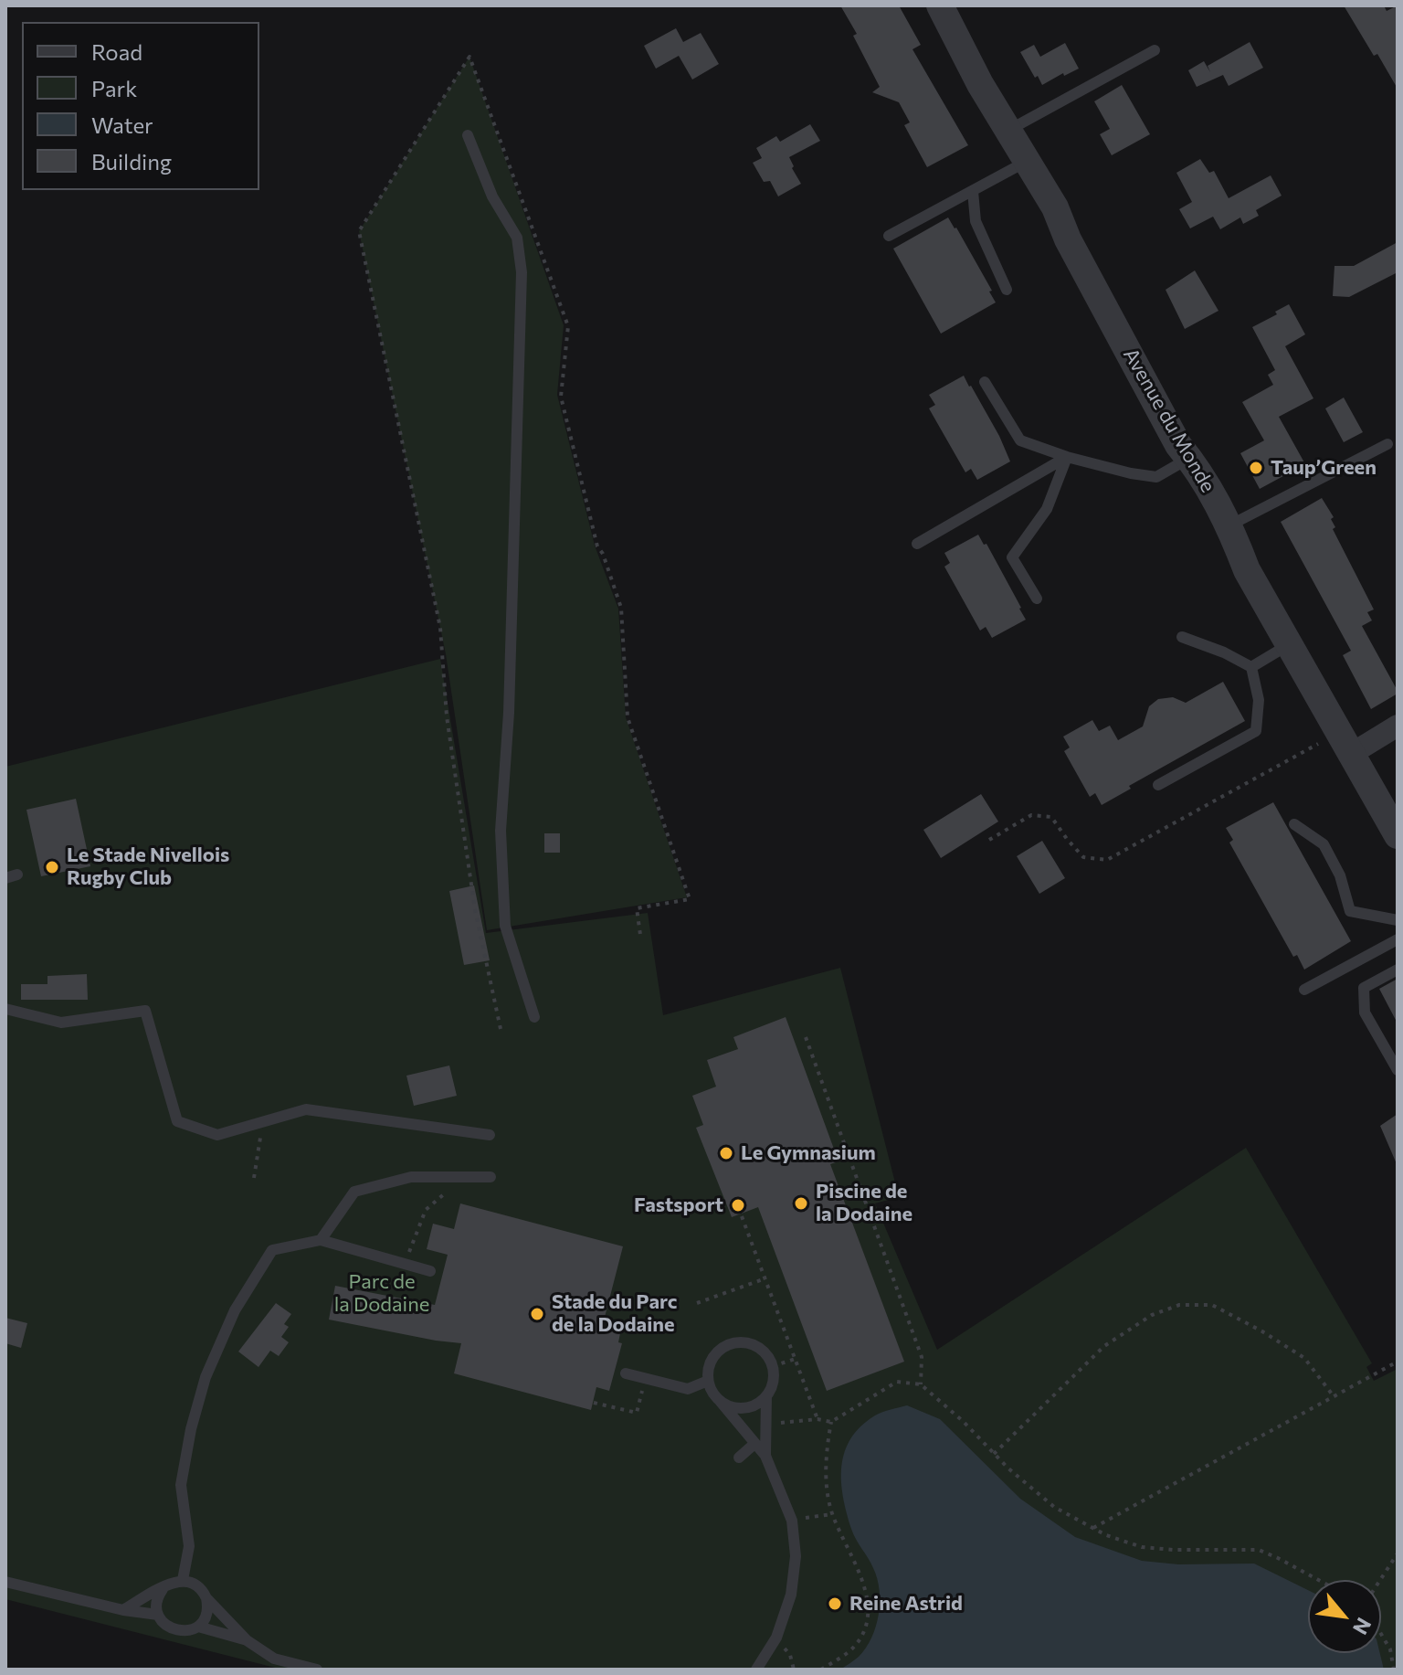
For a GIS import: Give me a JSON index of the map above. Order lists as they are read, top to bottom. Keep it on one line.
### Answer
{"streets":{"street":["Avenue du Monde"]},"parks":["Parc de la Dodaine"],"places":["Taup’Green","Le Stade Nivellois Rugby Club","Le Gymnasium","Piscine de la Dodaine","Fastsport","Stade du Parc de la Dodaine","Reine Astrid"],"legend":["Road","Park","Water","Building"],"north":"bottom right"}
